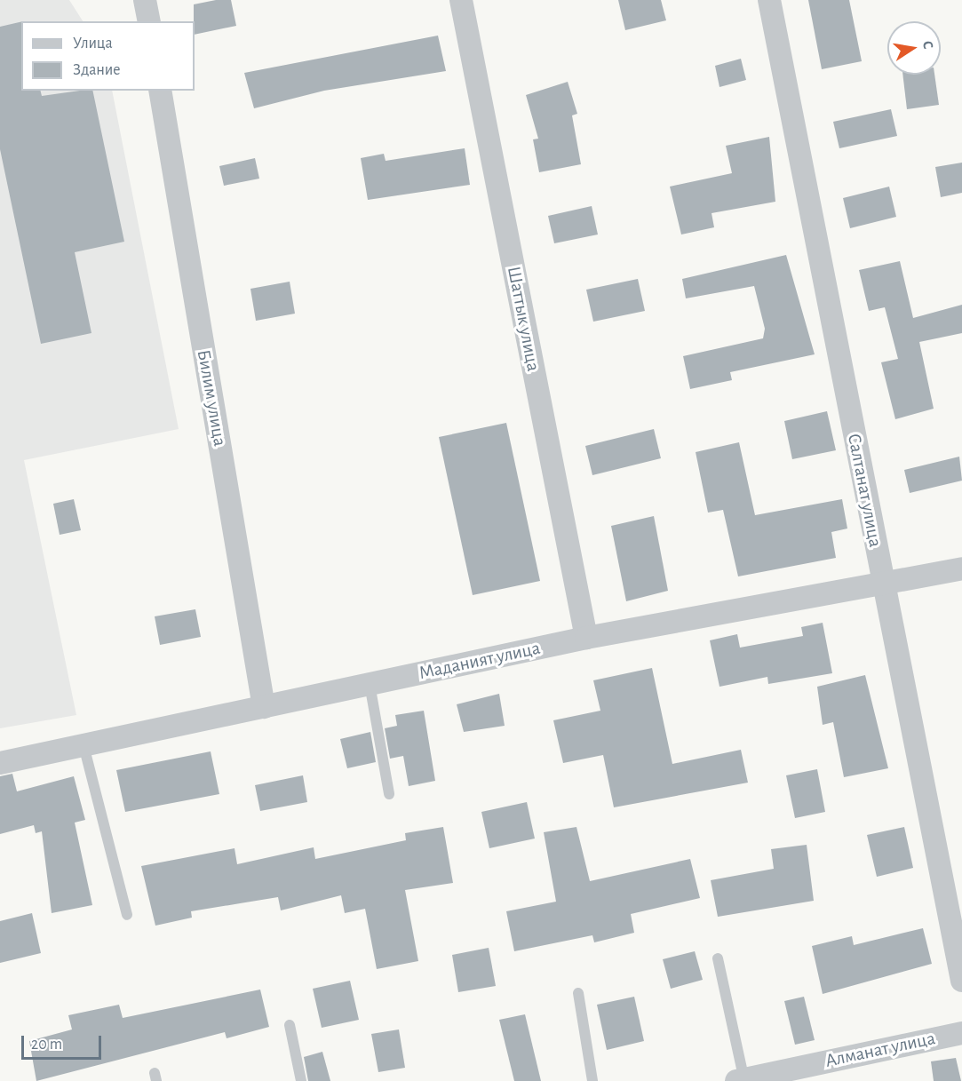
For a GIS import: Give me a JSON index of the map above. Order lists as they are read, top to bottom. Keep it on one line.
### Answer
{"streets":{"street":["Шаттык улица","Билим улица","Салтанат улица","Маданият улица","Алманат улица"]},"crossings":[["Шаттык улица","Маданият улица"],["Билим улица","Маданият улица"],["Салтанат улица","Маданият улица"]],"legend":["Улица","Здание"],"scale_bar":"20 m","north":"right"}
